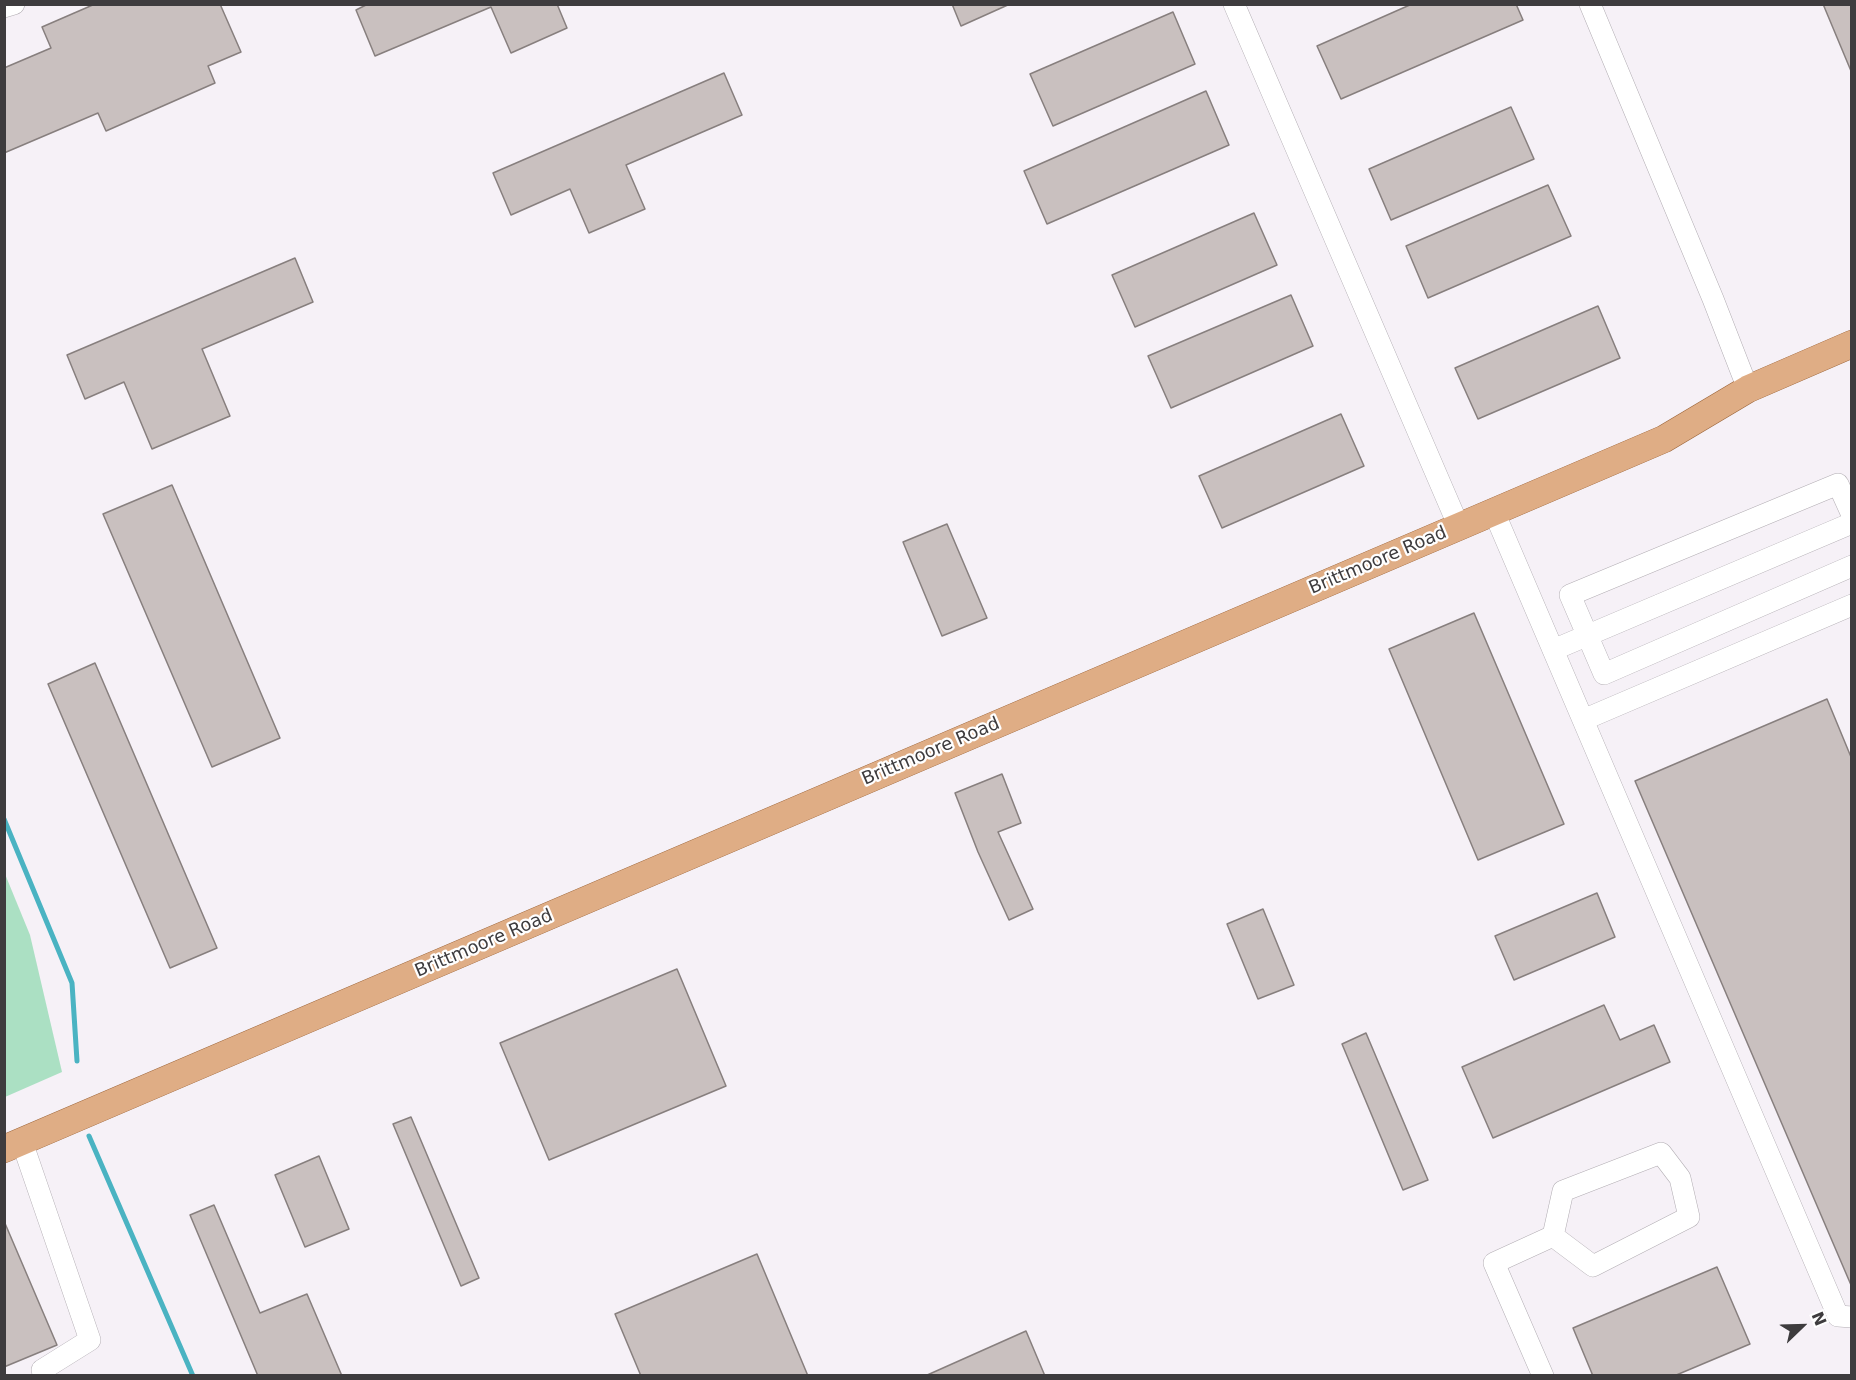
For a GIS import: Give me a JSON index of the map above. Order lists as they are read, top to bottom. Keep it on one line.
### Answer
{"streets":{"main road":["Brittmoore Road"]},"north":"top right"}
